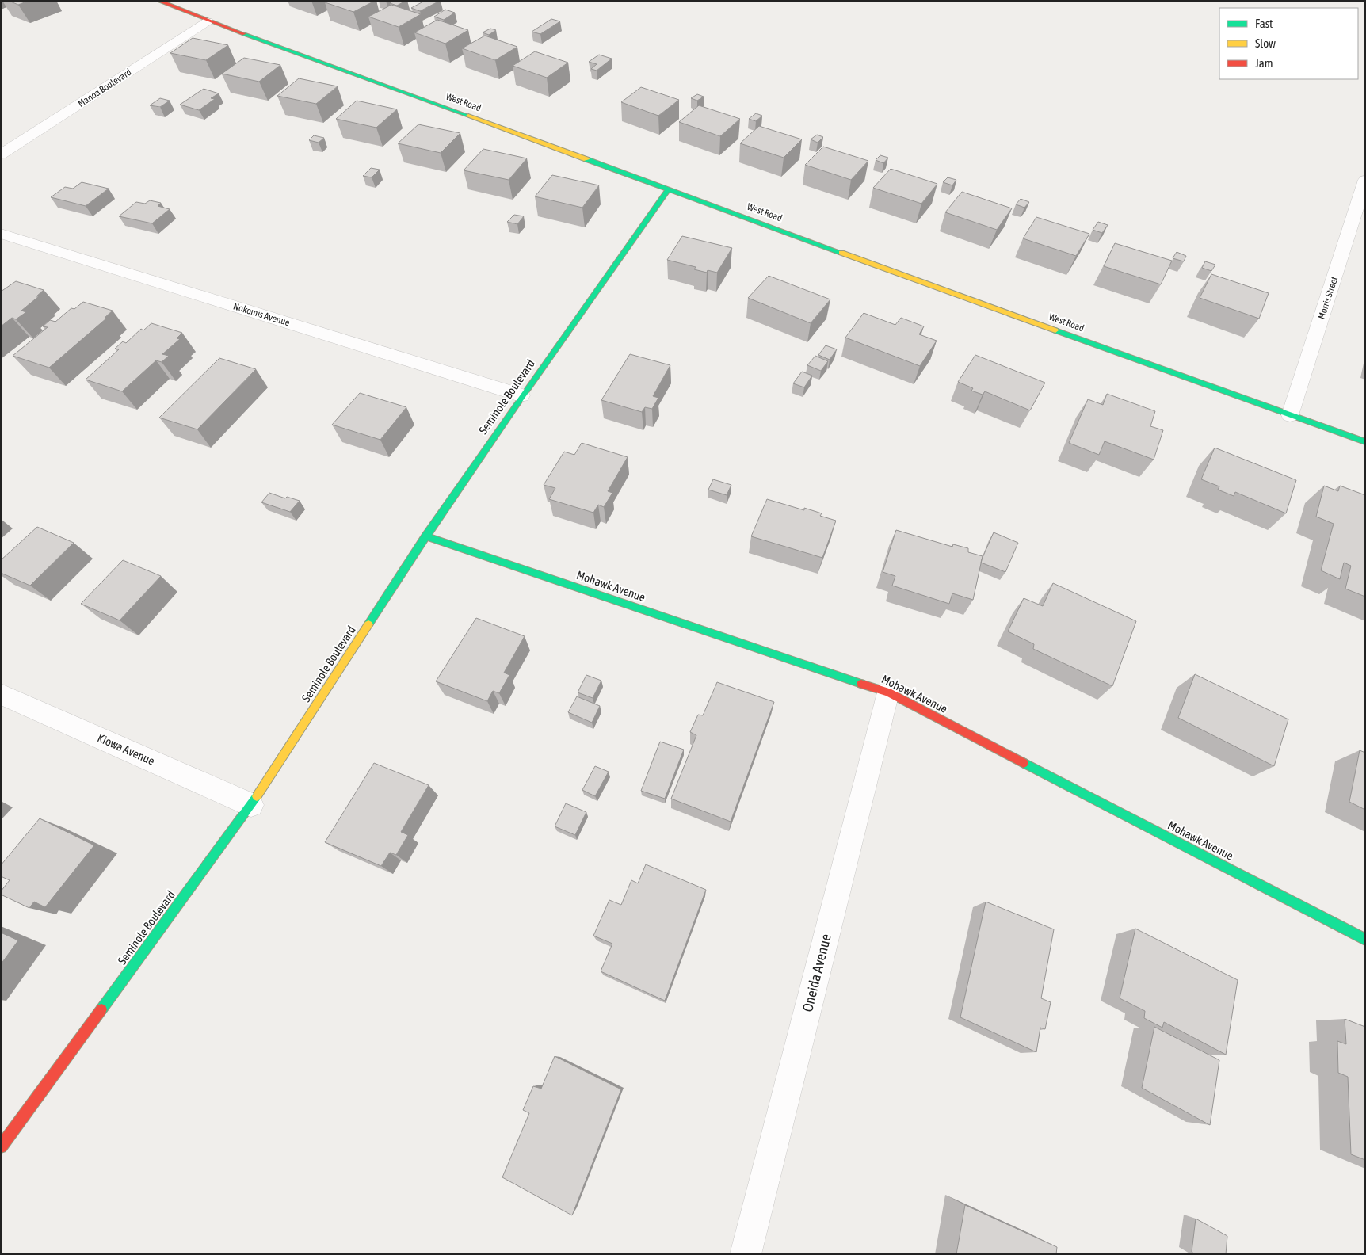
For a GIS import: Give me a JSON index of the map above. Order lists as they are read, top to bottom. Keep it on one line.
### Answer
{"streets":{"street":["Manoa Boulevard","West Road","Morris Street","Nokomis Avenue","Seminole Boulevard","Mohawk Avenue","Kiowa Avenue","Oneida Avenue"]},"crossings":[["Manoa Boulevard","West Road"],["West Road","Morris Street"],["West Road","Seminole Boulevard"],["Nokomis Avenue","Seminole Boulevard"],["Seminole Boulevard","Mohawk Avenue"],["Seminole Boulevard","Kiowa Avenue"],["Mohawk Avenue","Oneida Avenue"]],"legend":["Fast","Slow","Jam"]}
